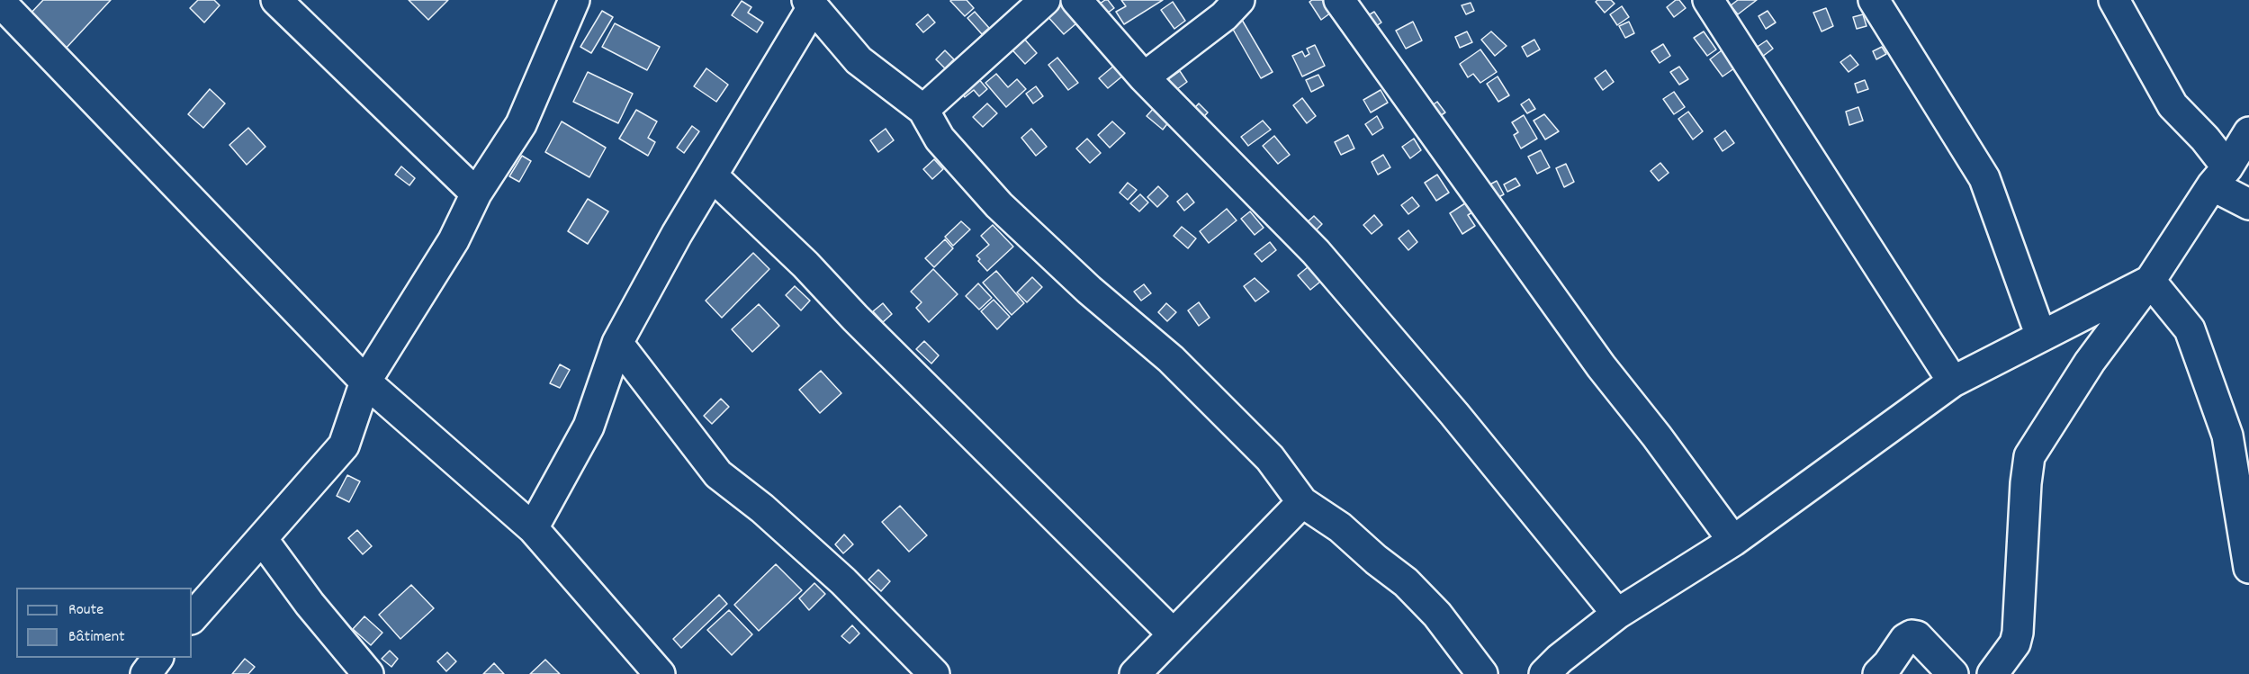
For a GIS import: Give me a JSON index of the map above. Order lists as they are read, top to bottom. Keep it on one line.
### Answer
{"legend":["Route","Bâtiment"]}
